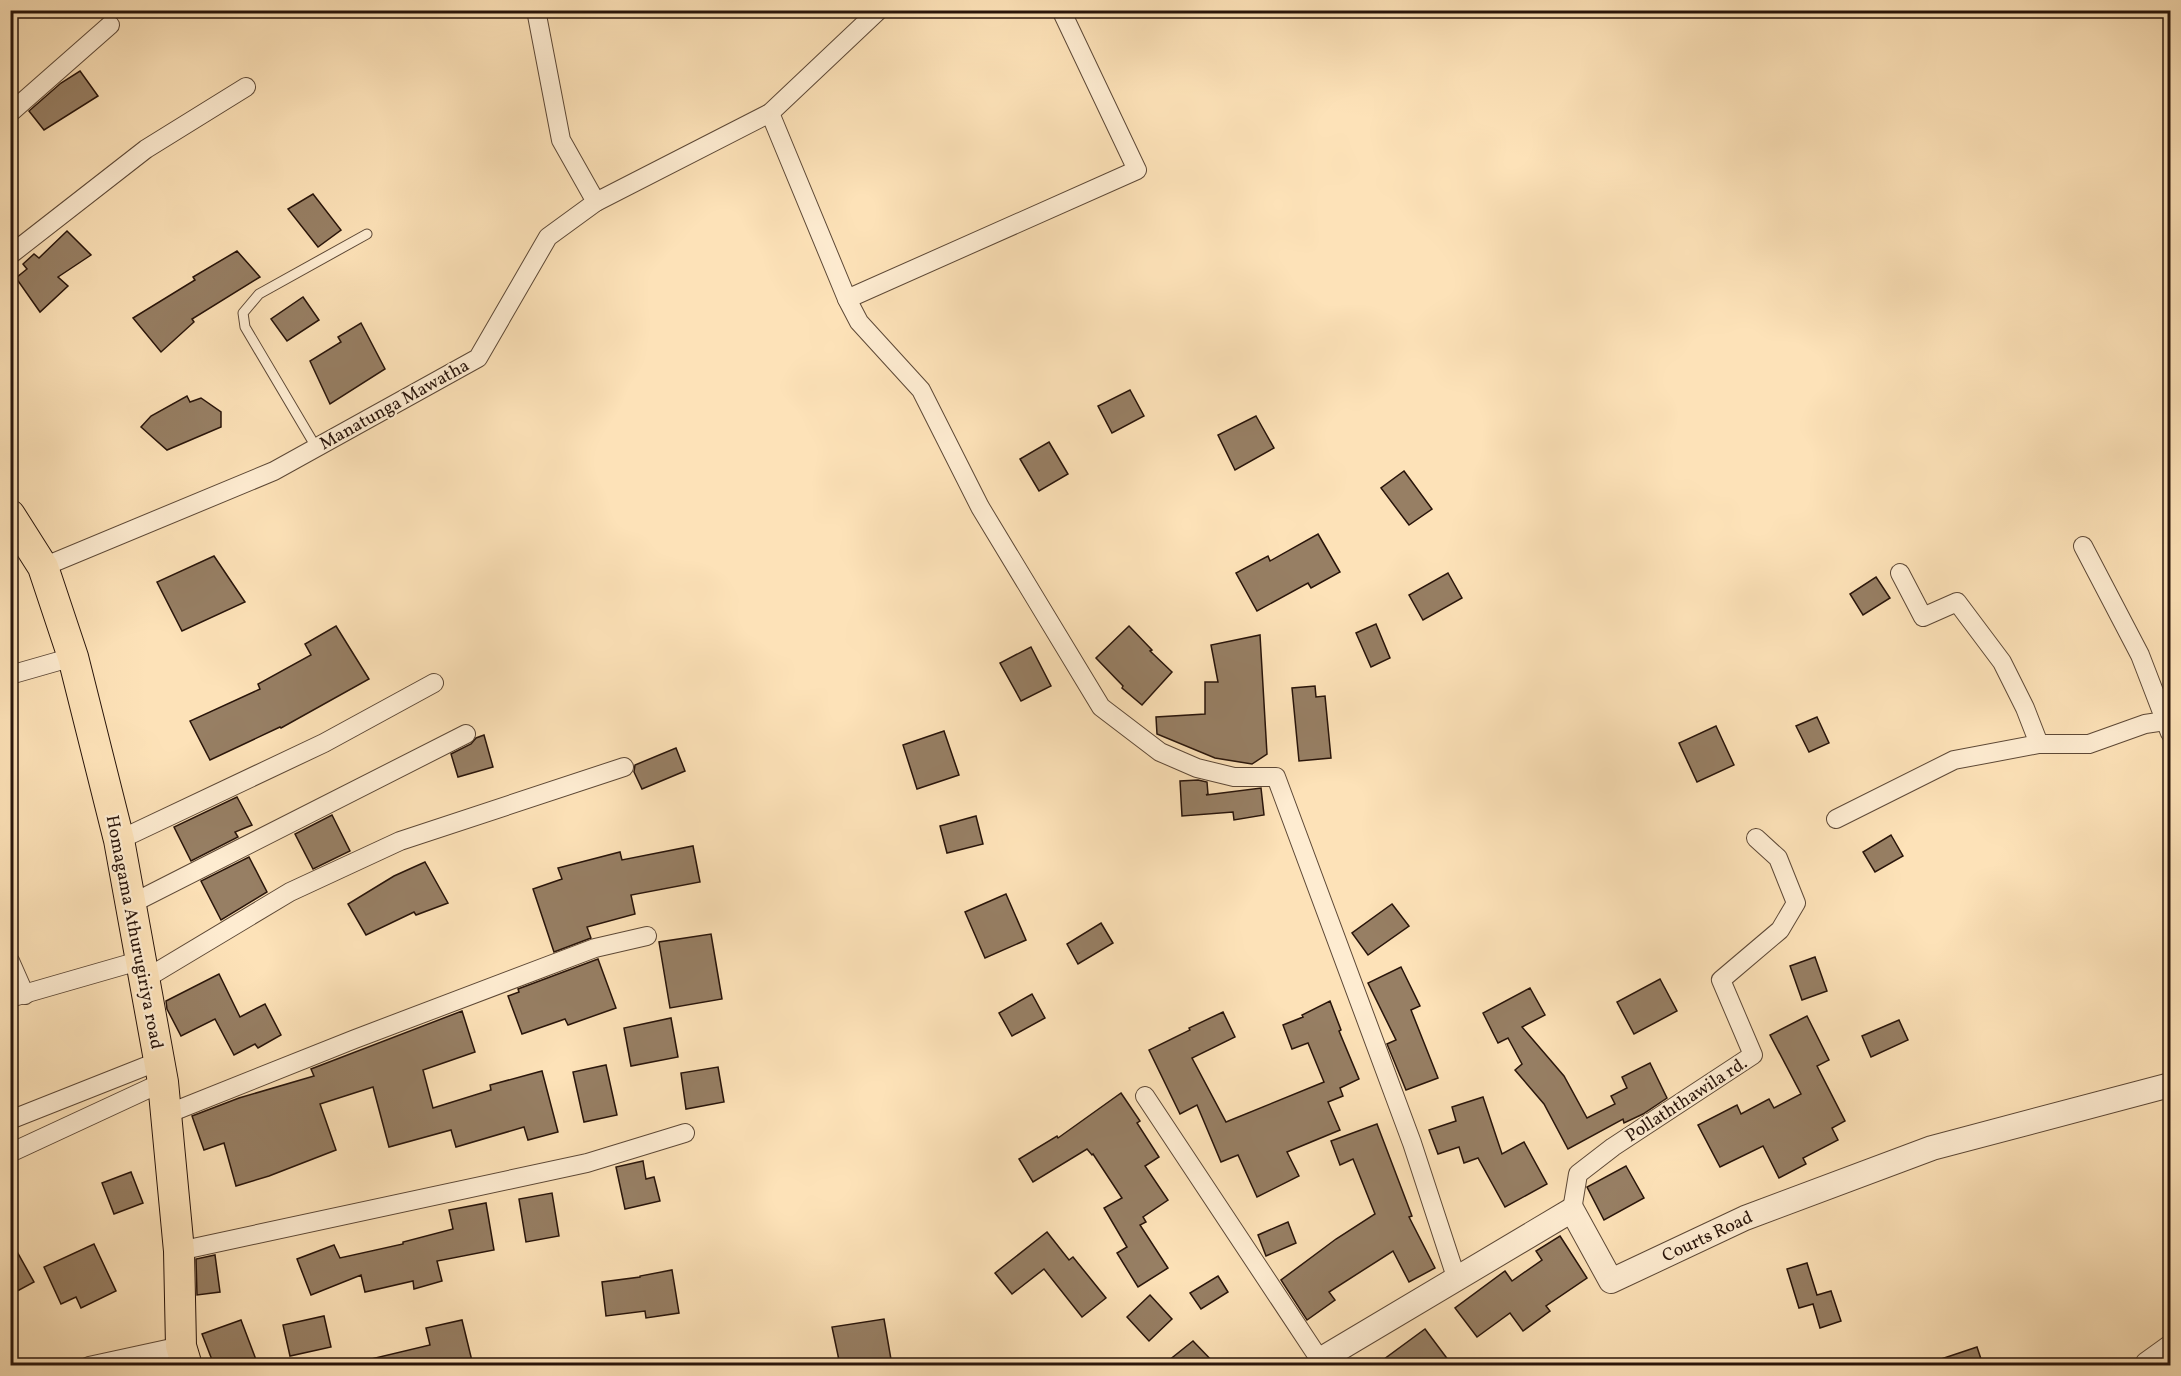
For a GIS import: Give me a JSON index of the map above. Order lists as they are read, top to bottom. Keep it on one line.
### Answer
{"streets":{"main road":["Homagama Athurugiriya road"],"street":["Manatunga Mawatha","Pollaththawila rd.","Courts Road"]},"crossings":[["Manatunga Mawatha","Homagama Athurugiriya road"],["Pollaththawila rd.","Courts Road"]]}
